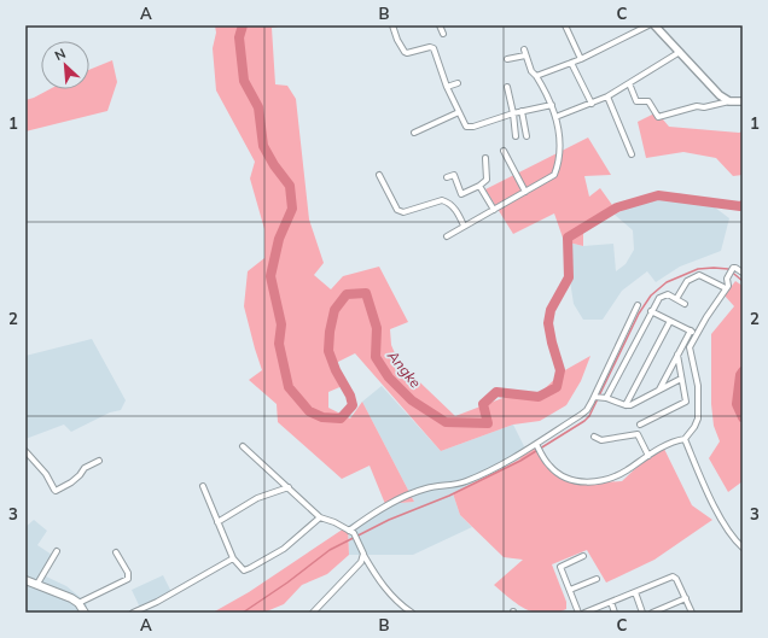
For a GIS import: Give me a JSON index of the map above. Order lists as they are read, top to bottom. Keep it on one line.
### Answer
{"water":["Angke"],"north":"top left","grid":{"columns":["A","B","C"],"rows":["1","2","3"]}}
